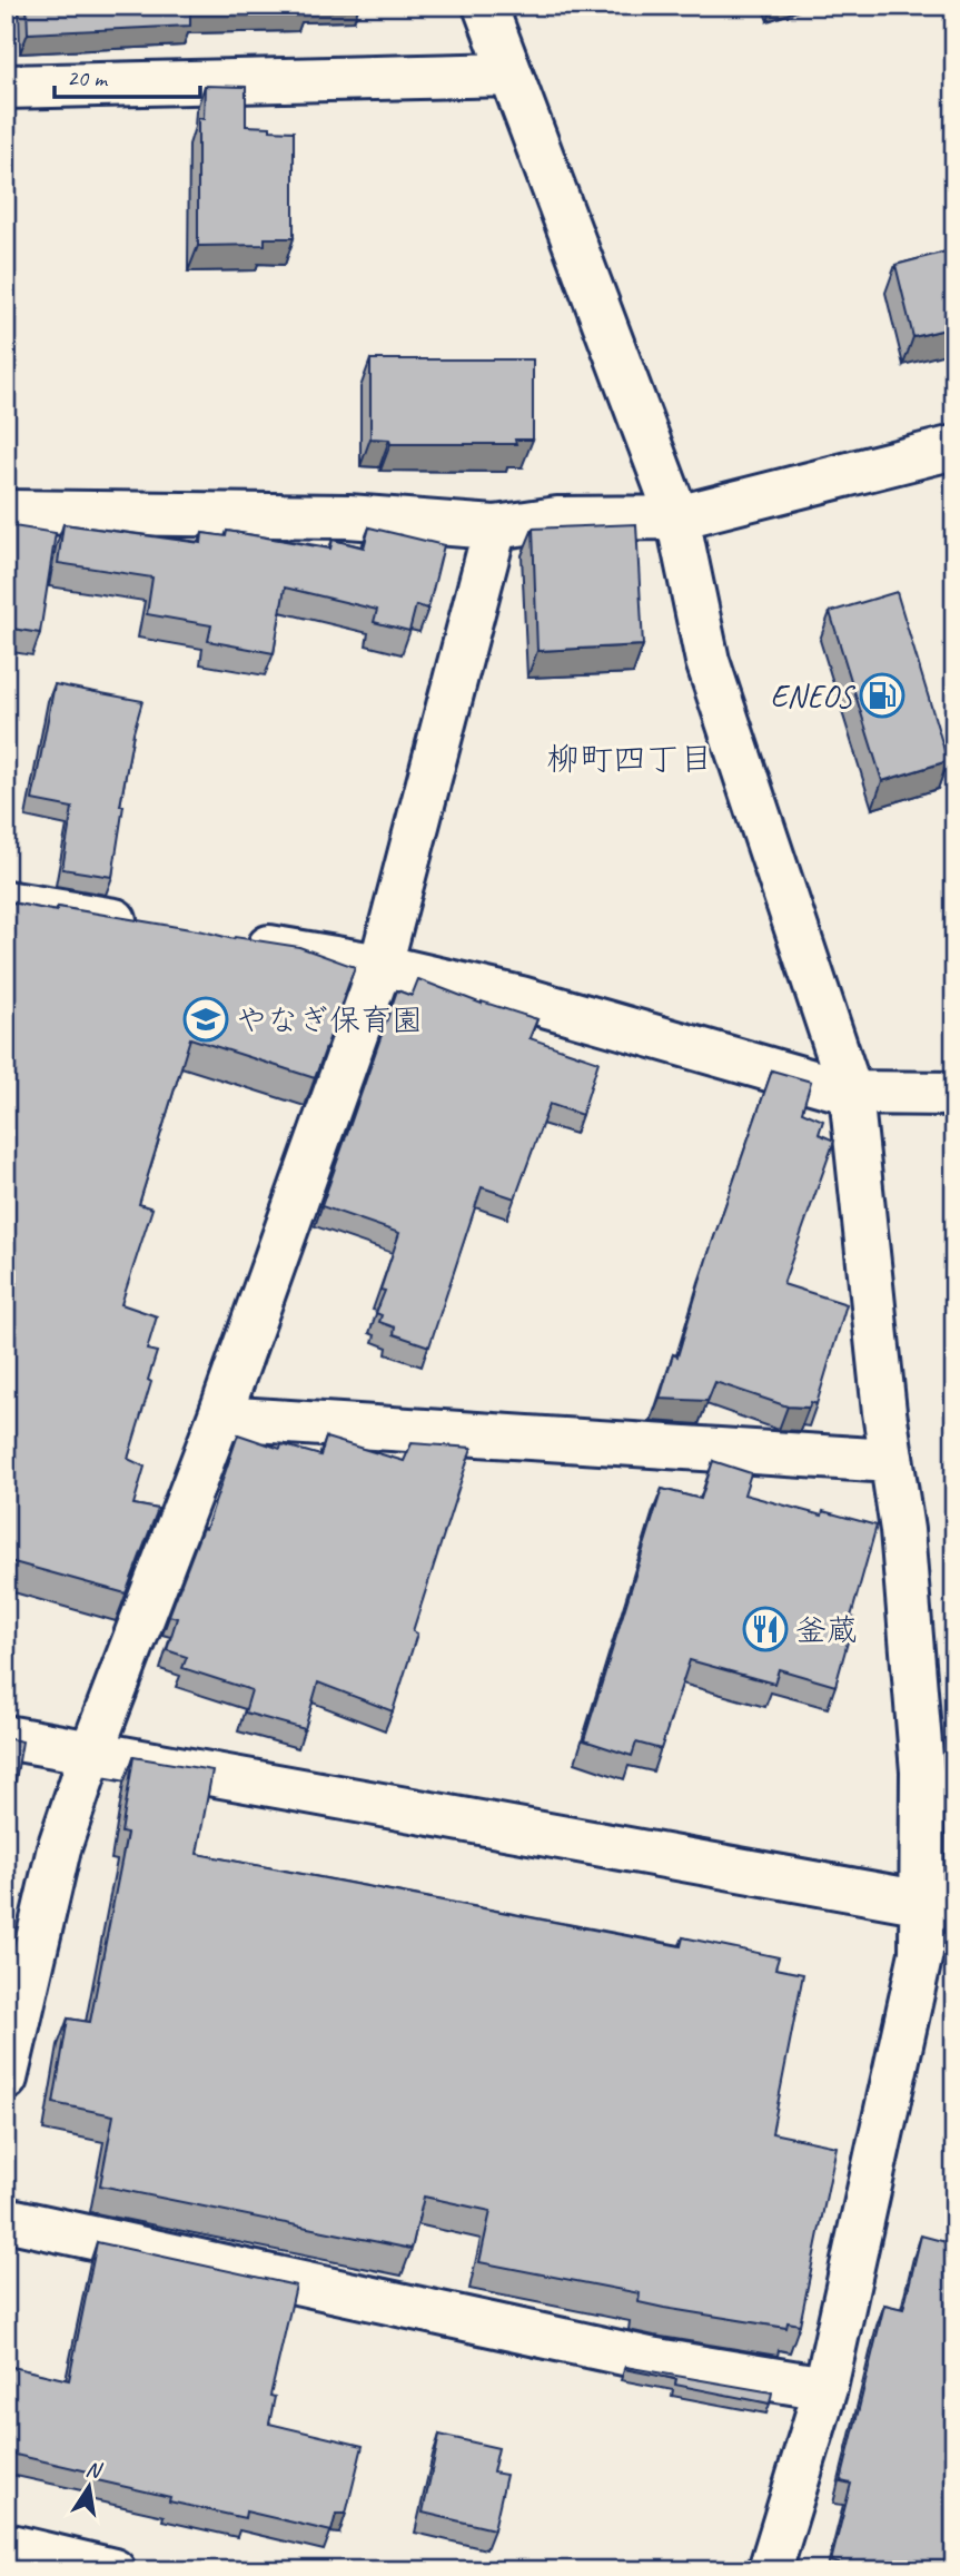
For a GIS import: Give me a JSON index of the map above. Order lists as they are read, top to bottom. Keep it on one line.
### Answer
{"districts":["柳町四丁目"],"places":{"fuel station":["ENEOS"],"school or university":["やなぎ保育園"],"restaurant":["釜蔵"]},"scale_bar":"20 m","north":"top"}
